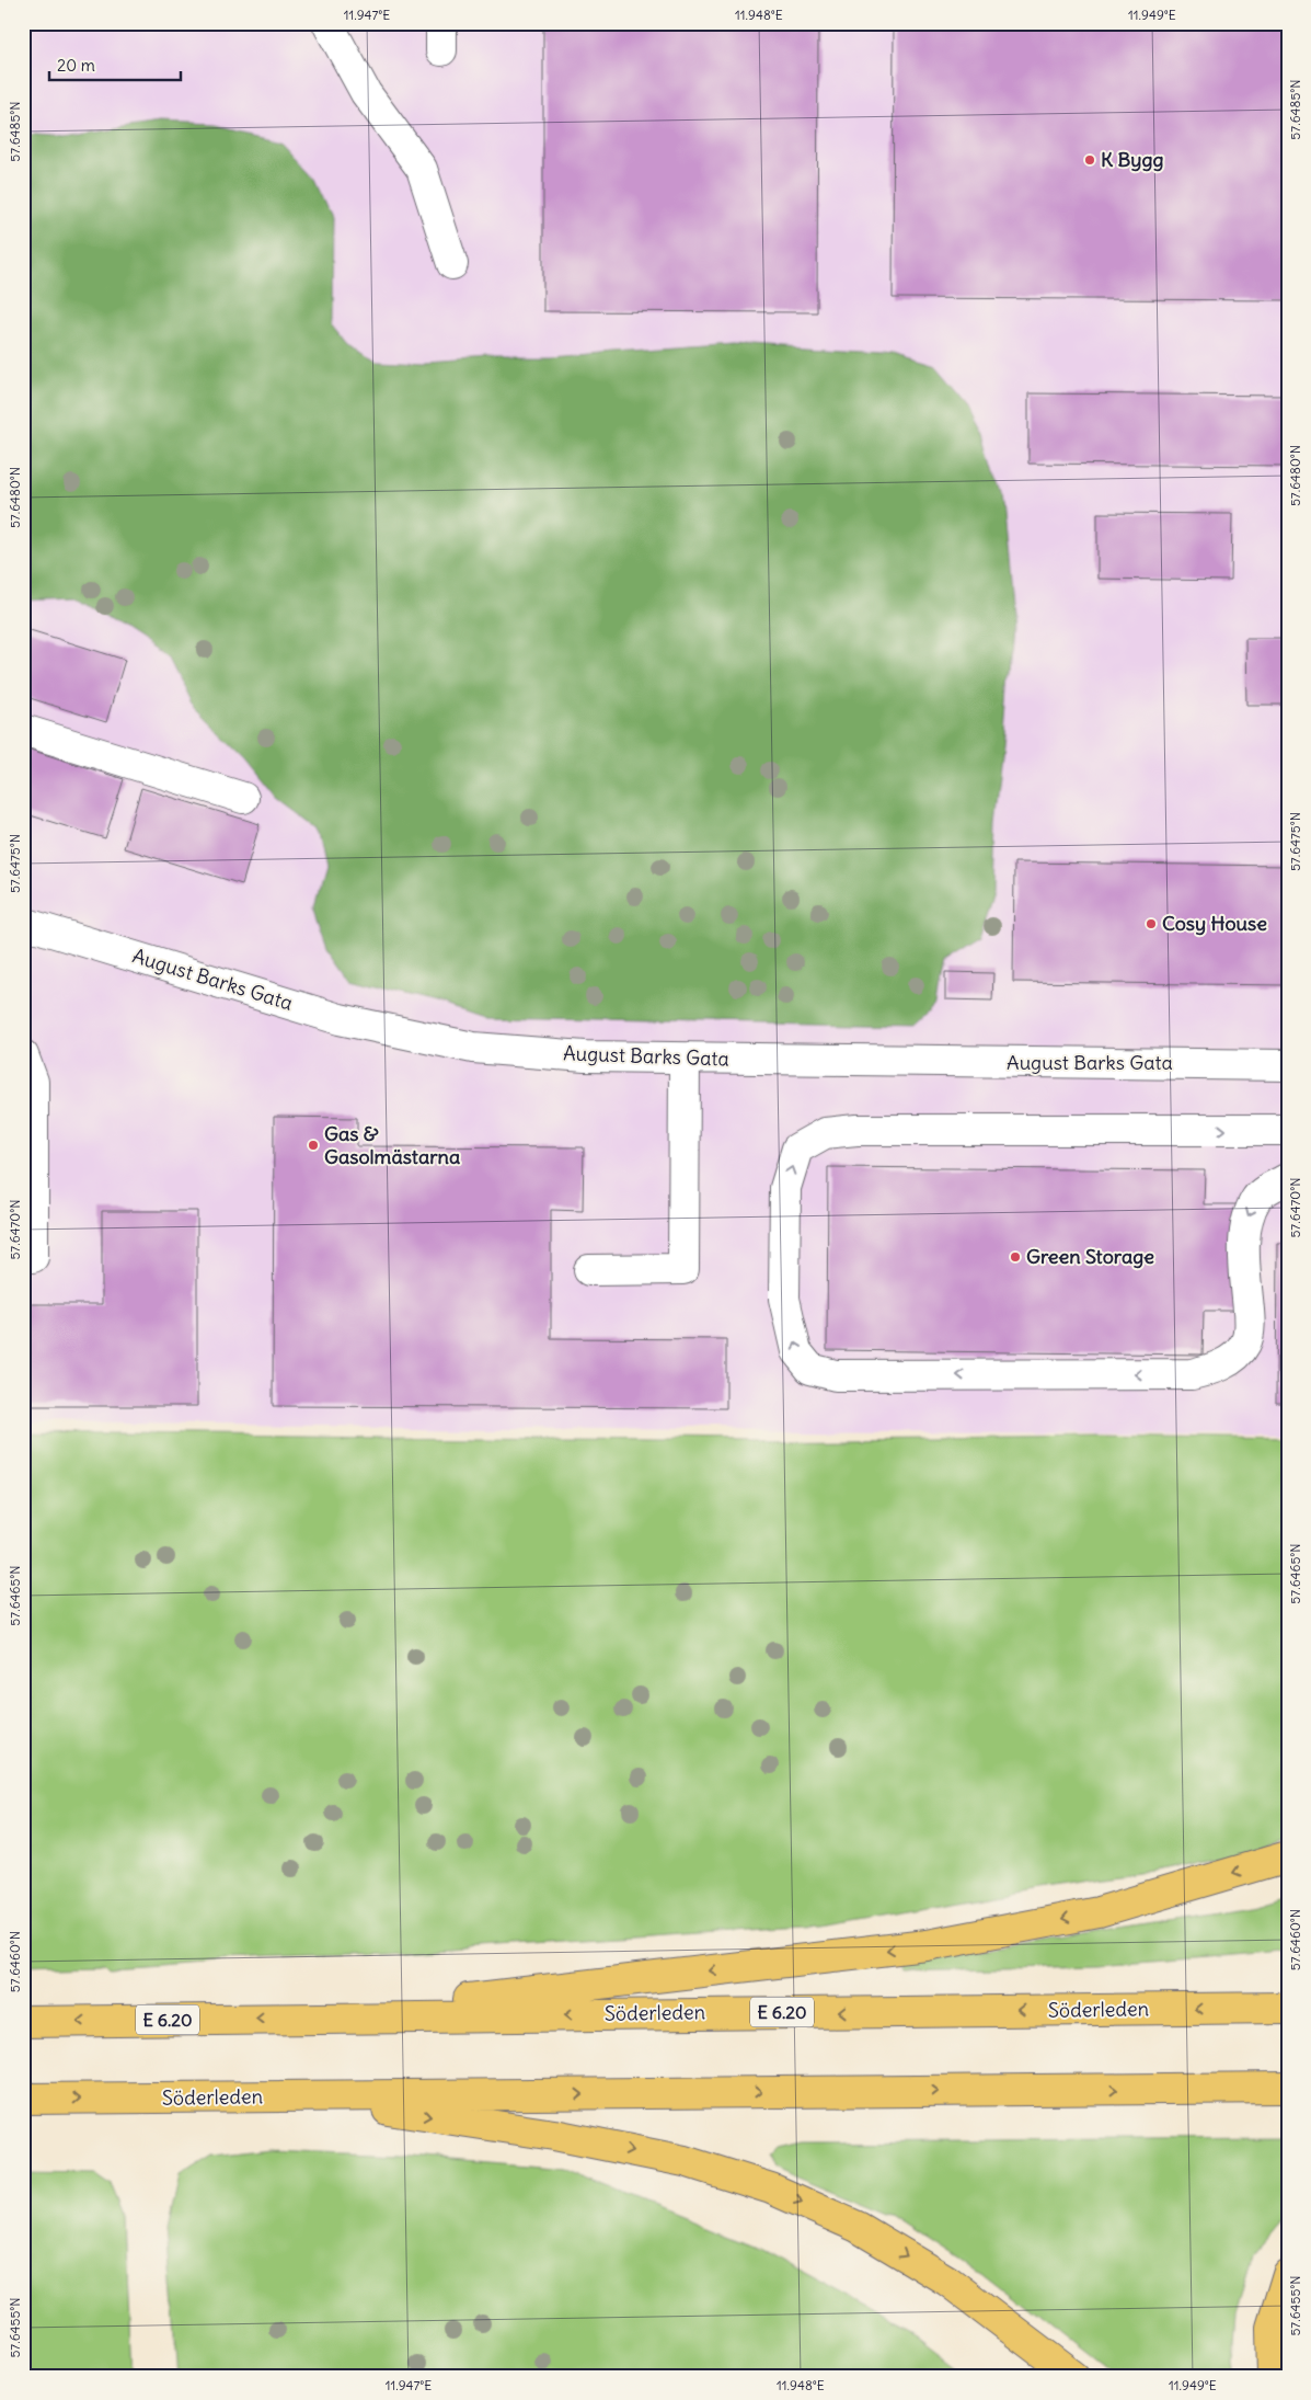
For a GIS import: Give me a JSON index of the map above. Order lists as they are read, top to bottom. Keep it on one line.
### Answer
{"streets":{"highway":["Söderleden","E 6.20"],"street":["August Barks Gata"]},"places":["K Bygg","Cosy House","Gas & Gasolmästarna","Green Storage"],"scale_bar":"20 m","coordinates":["11.947°E","11.948°E","11.949°E","57.6485°N","57.6480°N","57.6475°N","57.6470°N","57.6465°N","57.6460°N","57.6455°N"]}
